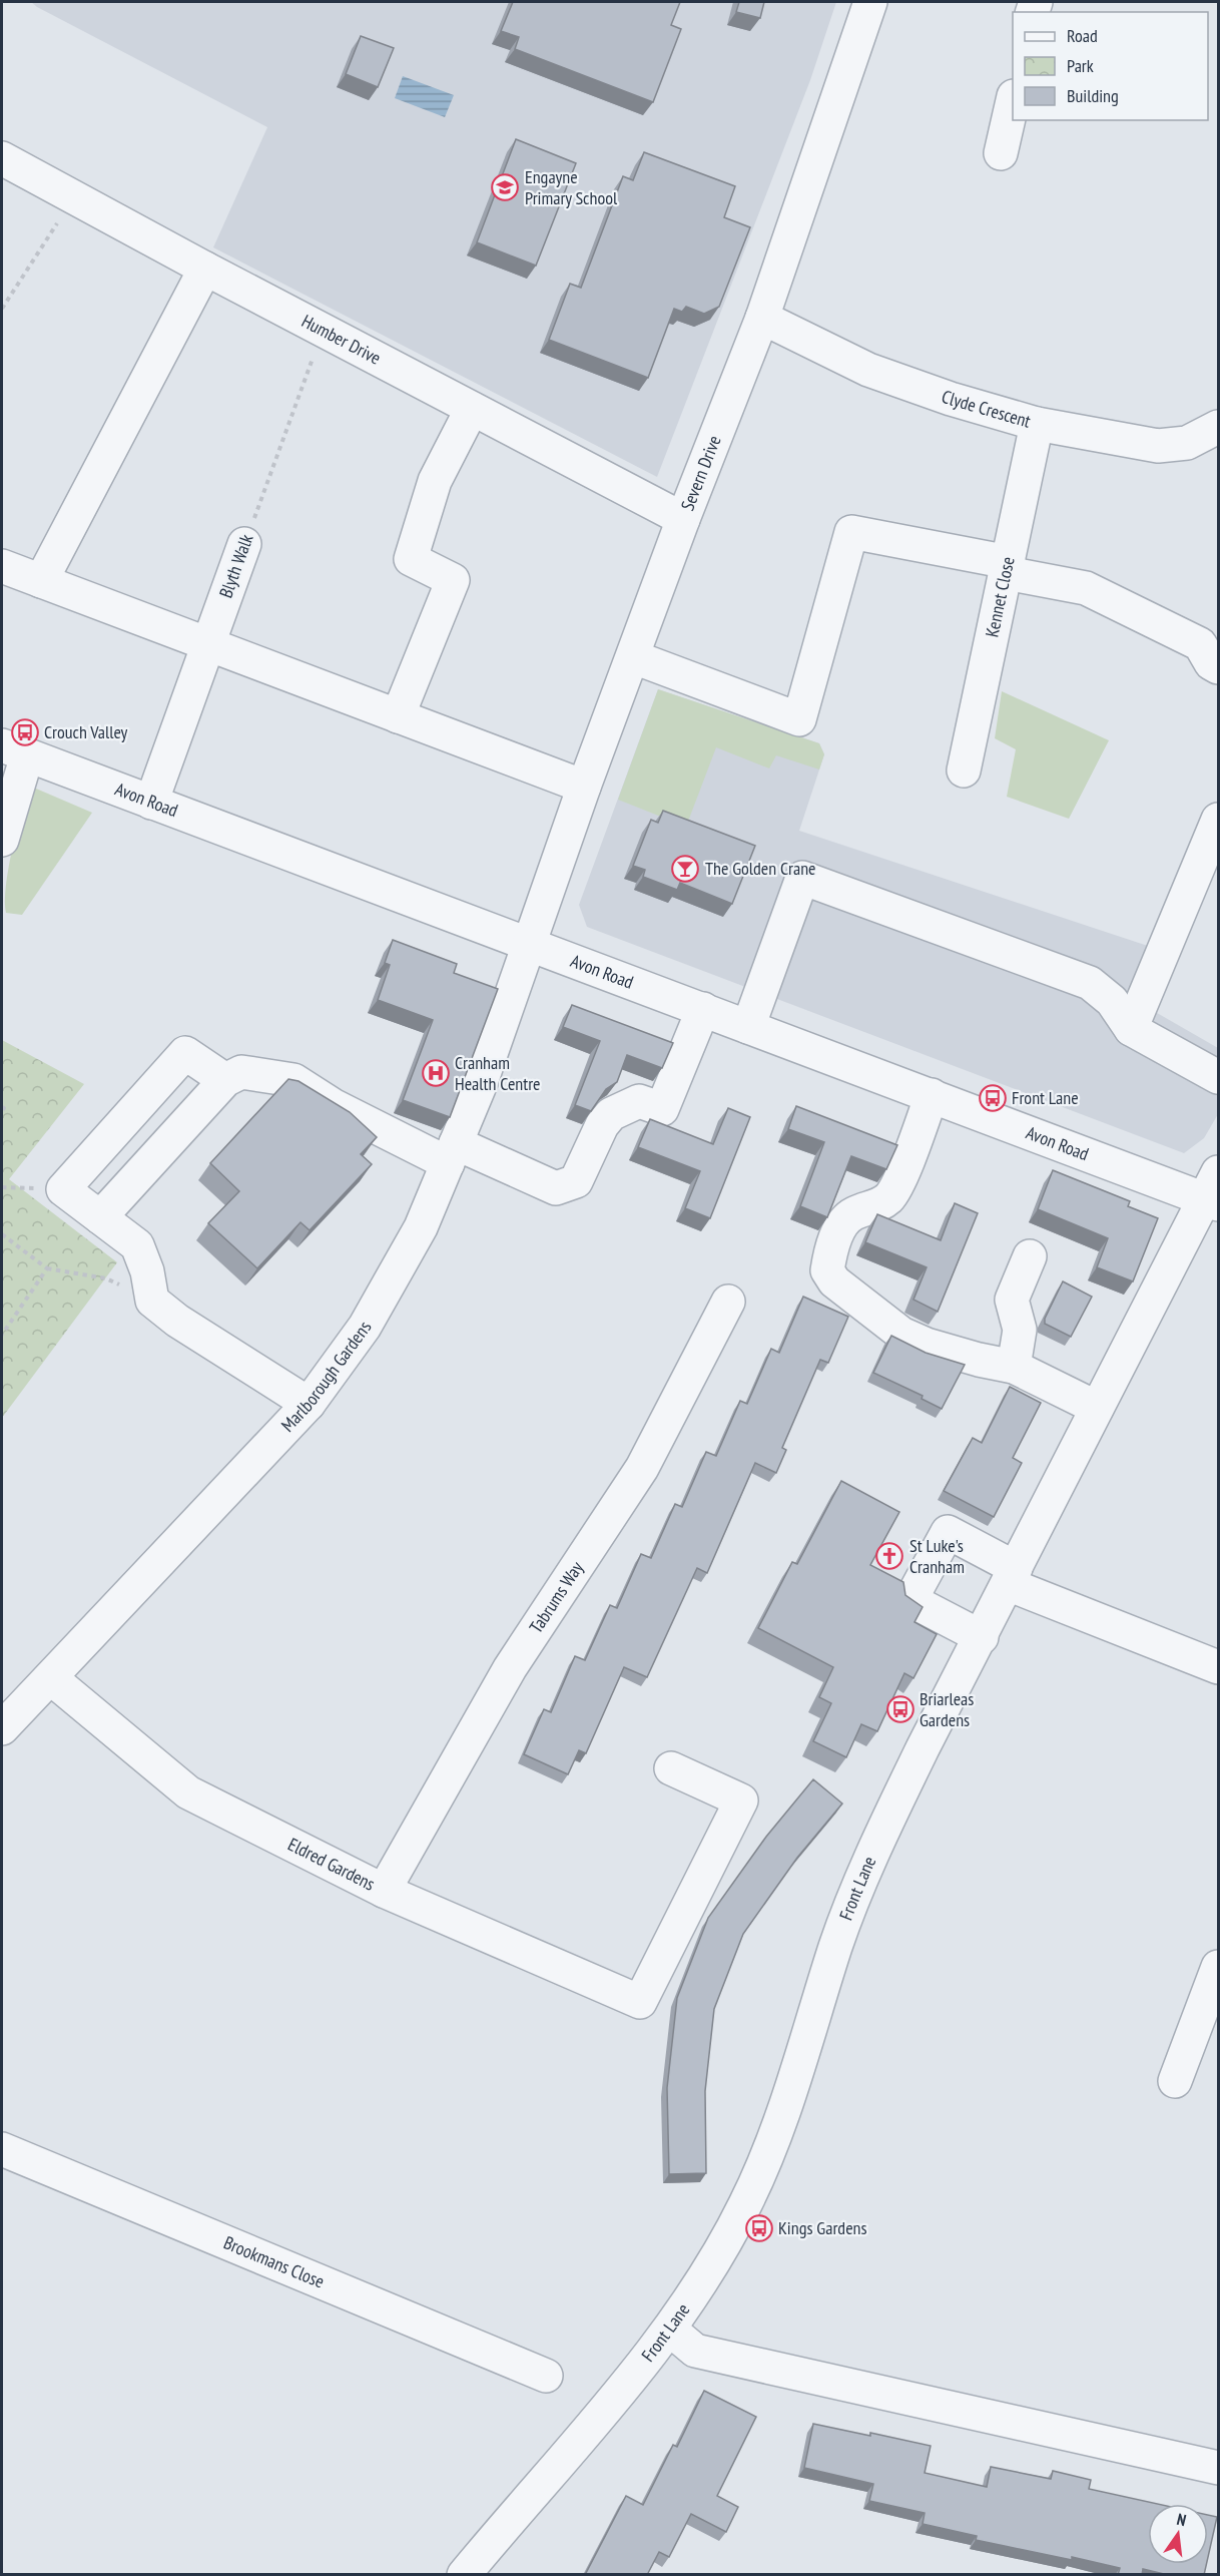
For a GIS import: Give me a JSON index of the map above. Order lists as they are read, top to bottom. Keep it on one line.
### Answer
{"streets":{"street":["Humber Drive","Clyde Crescent","Severn Drive","Blyth Walk","Kennet Close","Avon Road","Marlborough Gardens","Tabrums Way","Eldred Gardens","Front Lane","Brookmans Close"]},"crossings":[["Humber Drive","Severn Drive"],["Humber Drive","Blyth Walk"],["Clyde Crescent","Severn Drive"],["Clyde Crescent","Kennet Close"],["Severn Drive","Avon Road"],["Severn Drive","Marlborough Gardens"],["Blyth Walk","Avon Road"],["Avon Road","Marlborough Gardens"],["Avon Road","Front Lane"],["Marlborough Gardens","Eldred Gardens"],["Tabrums Way","Eldred Gardens"]],"places":{"school or university":["Engayne Primary School"],"bus stop":["Crouch Valley","Front Lane","Briarleas Gardens","Kings Gardens"],"bar":["The Golden Crane"],"hospital":["Cranham Health Centre"],"church":["St Luke's Cranham"]},"legend":["Road","Park","Building"],"north":"top"}
